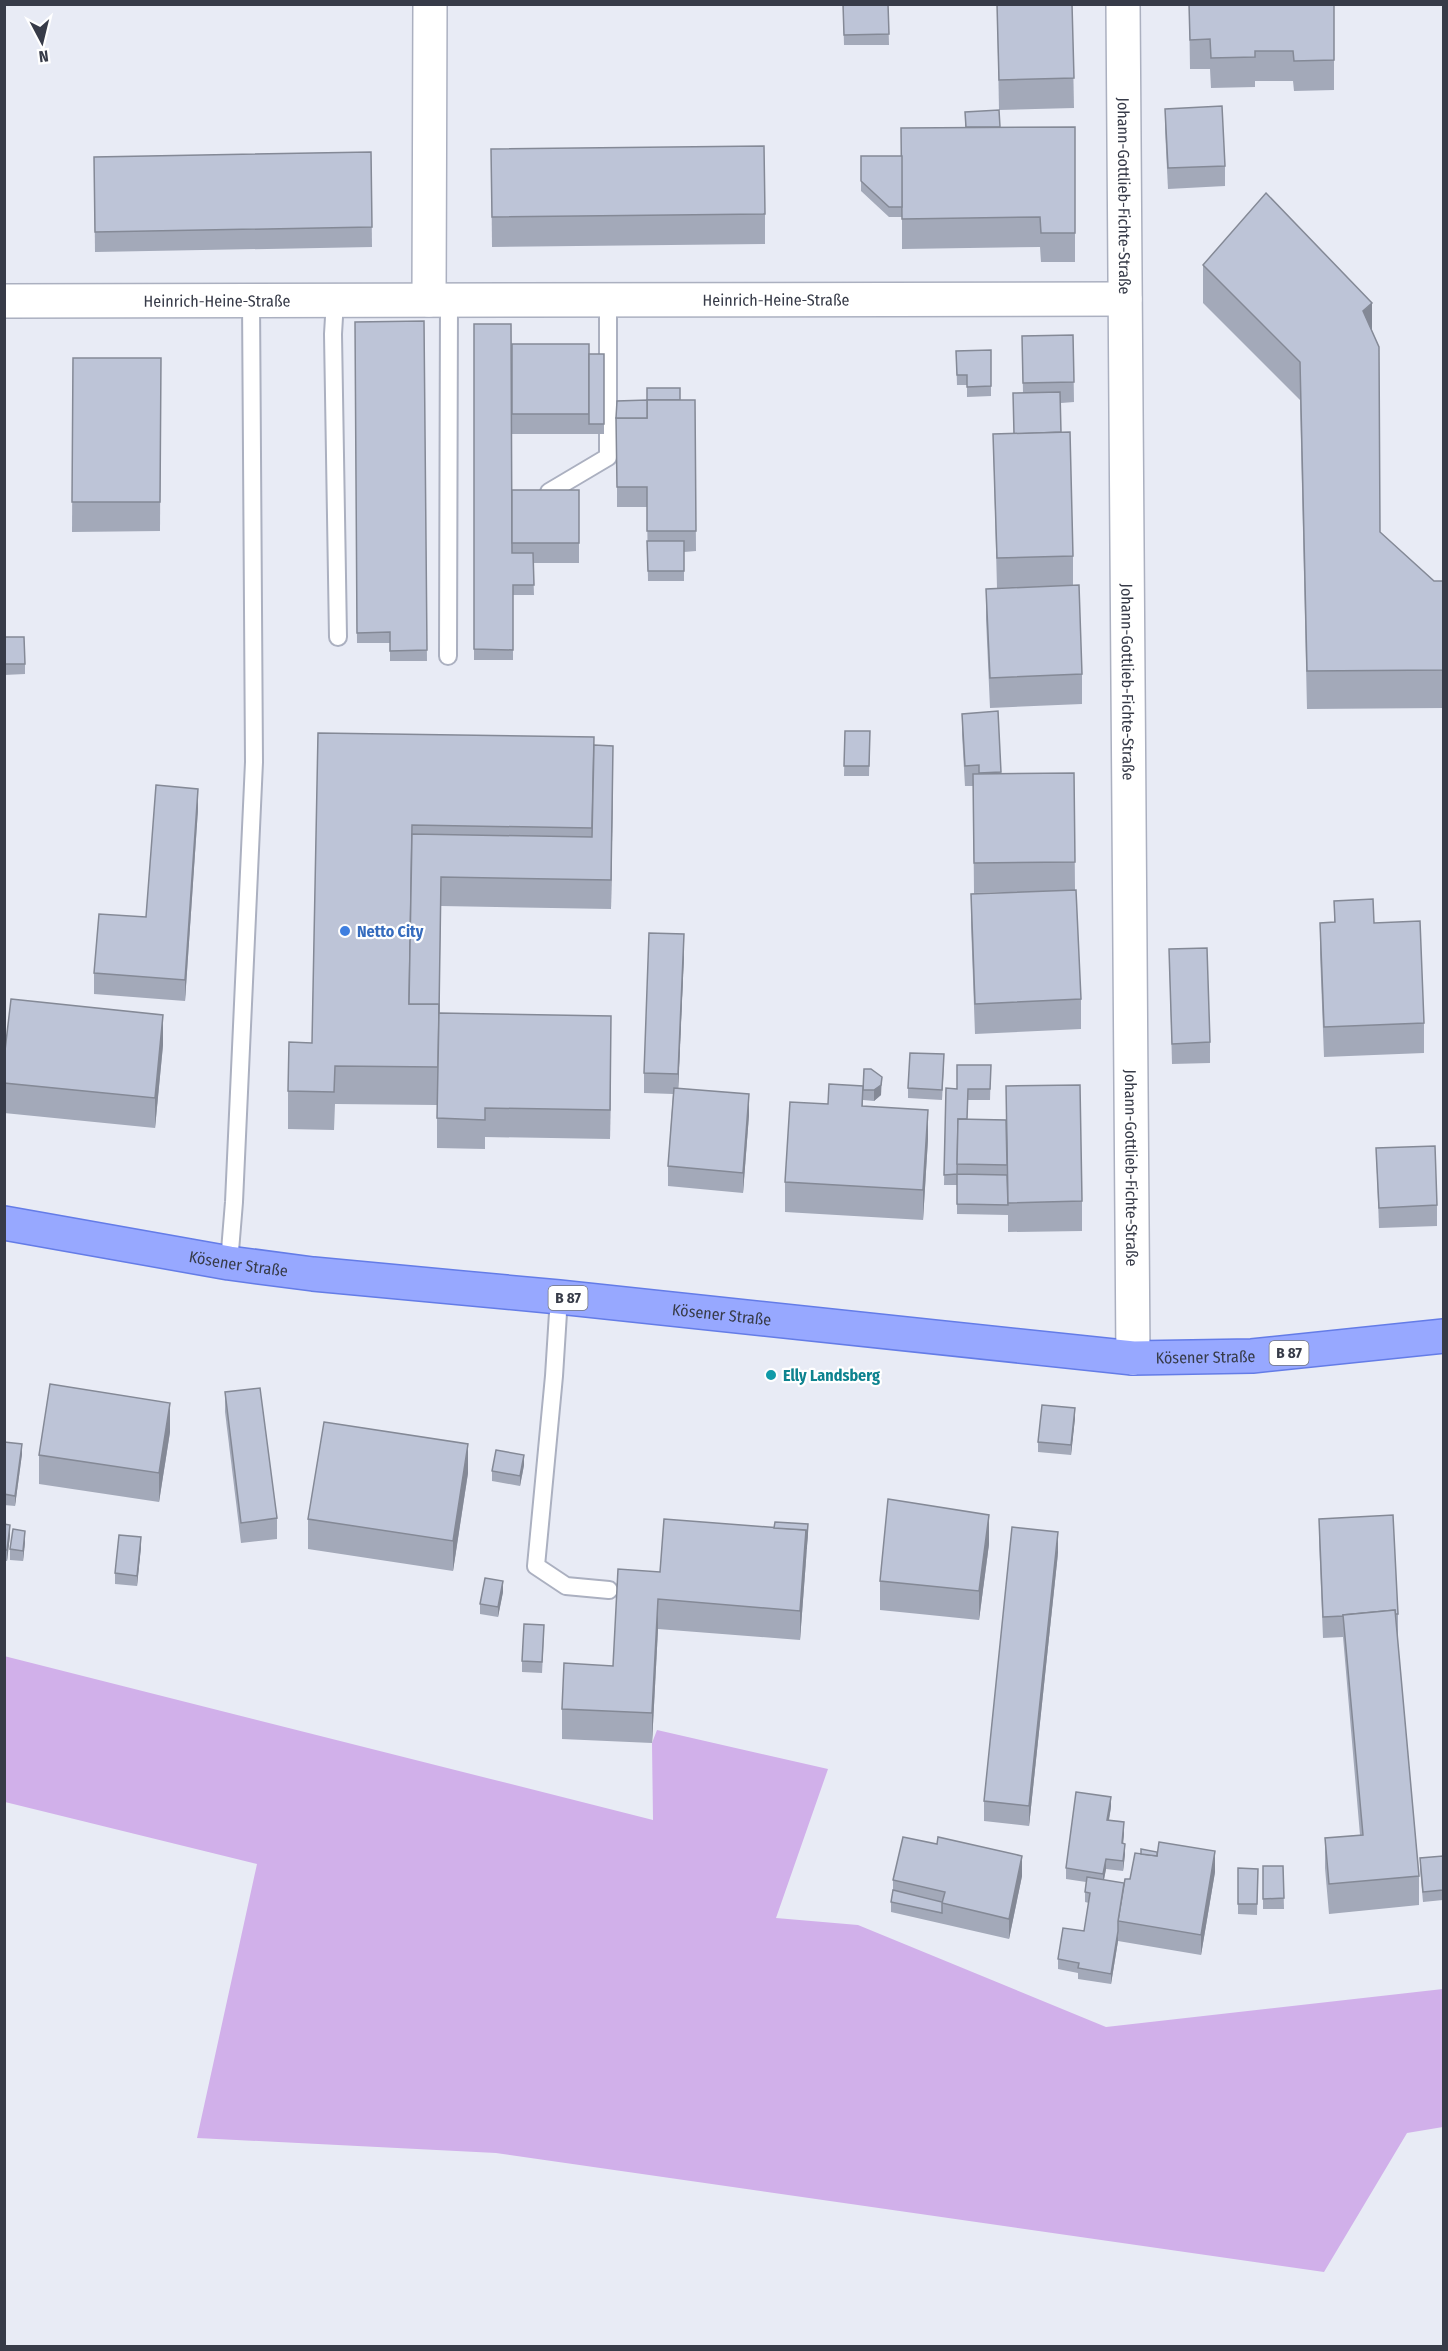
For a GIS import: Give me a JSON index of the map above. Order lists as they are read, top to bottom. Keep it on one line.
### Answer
{"streets":{"main road":["Kösener Straße","B 87"],"street":["Johann-Gottlieb-Fichte-Straße","Heinrich-Heine-Straße"]},"crossings":[["Johann-Gottlieb-Fichte-Straße","Heinrich-Heine-Straße"],["Johann-Gottlieb-Fichte-Straße","Kösener Straße"]],"places":["Netto City","Elly Landsberg"],"north":"bottom"}
